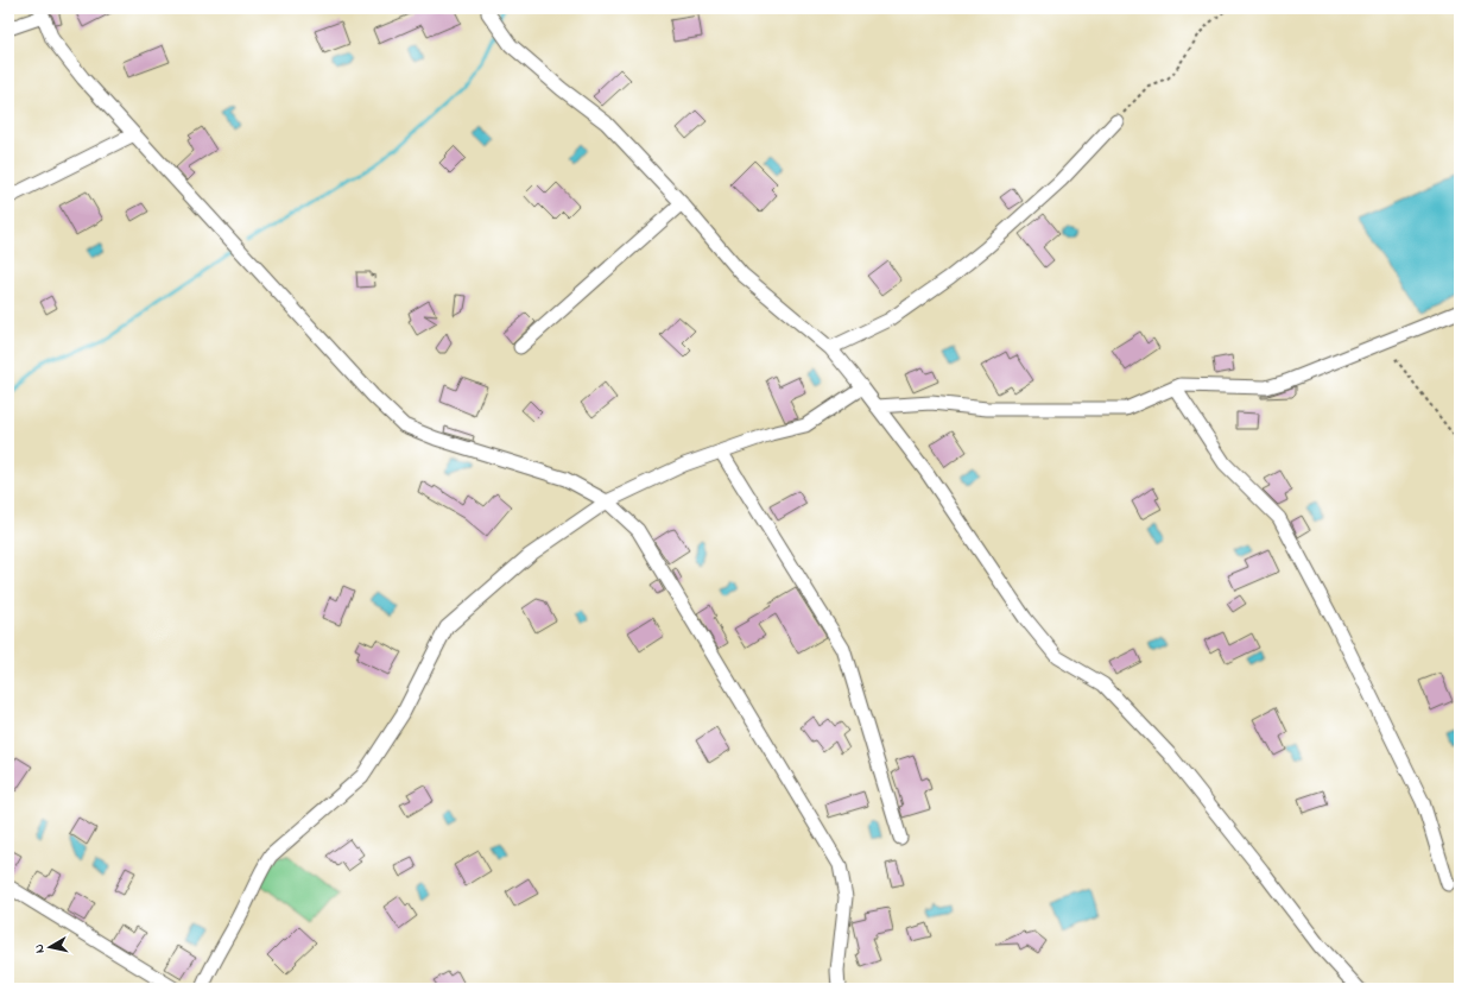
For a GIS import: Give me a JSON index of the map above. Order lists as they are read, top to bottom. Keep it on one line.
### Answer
{"north":"left"}
